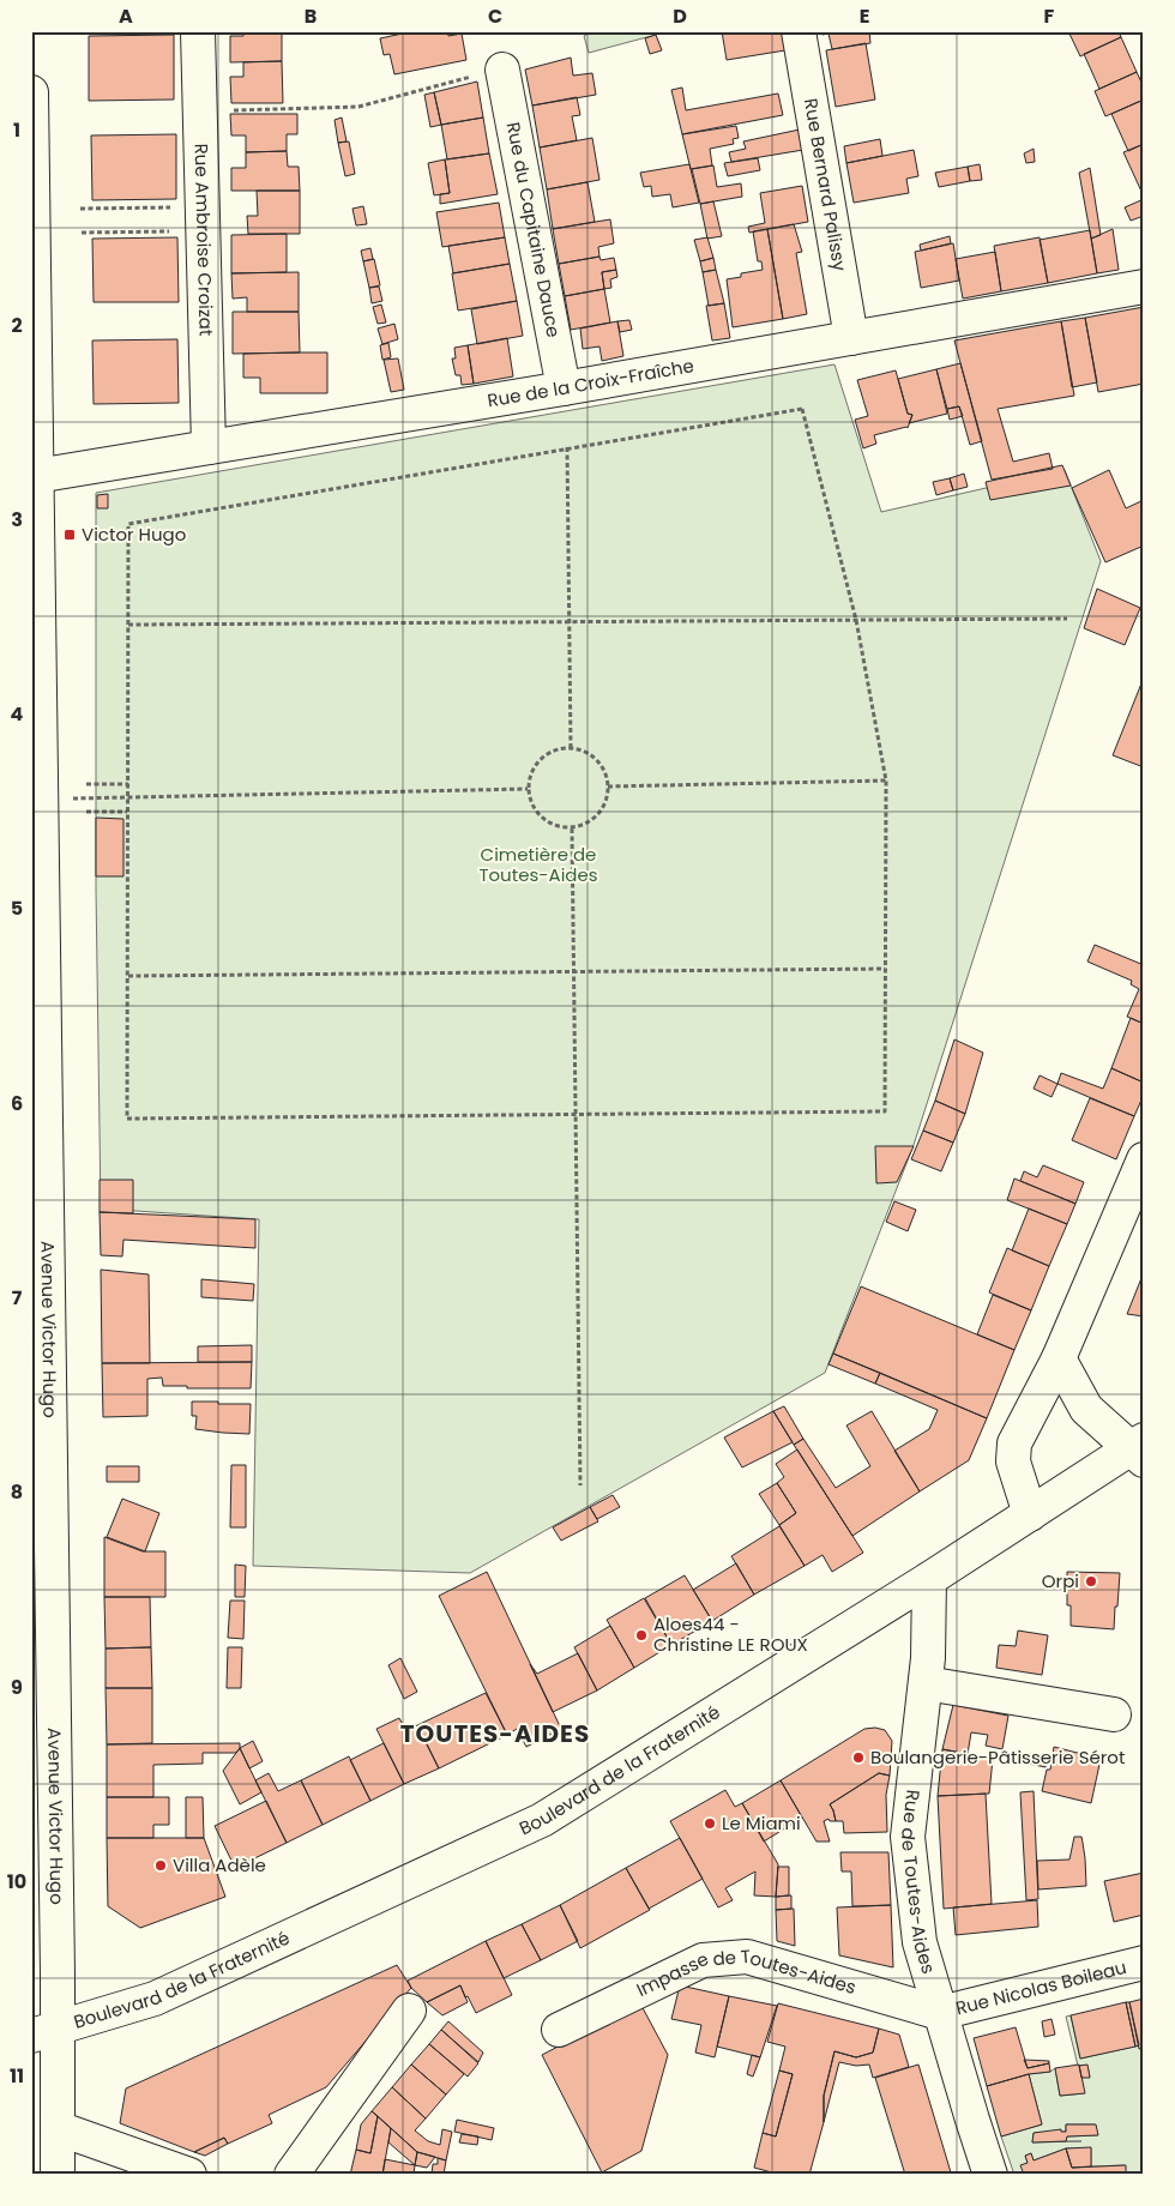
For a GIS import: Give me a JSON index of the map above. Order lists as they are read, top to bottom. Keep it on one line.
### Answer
{"streets":{"street":["Rue Bernard Palissy","Rue du Capitaine Dauce","Rue Ambroise Croizat","Rue de la Croix-Fraîche","Avenue Victor Hugo","Boulevard de la Fraternité","Rue de Toutes-Aides","Rue Nicolas Boileau","Impasse de Toutes-Aides"]},"crossings":[["Rue Bernard Palissy","Rue de la Croix-Fraîche"],["Rue du Capitaine Dauce","Rue de la Croix-Fraîche"],["Rue Ambroise Croizat","Rue de la Croix-Fraîche"],["Rue de la Croix-Fraîche","Avenue Victor Hugo"],["Avenue Victor Hugo","Boulevard de la Fraternité"],["Boulevard de la Fraternité","Rue de Toutes-Aides"],["Rue de Toutes-Aides","Rue Nicolas Boileau"],["Rue de Toutes-Aides","Impasse de Toutes-Aides"],["Rue Nicolas Boileau","Impasse de Toutes-Aides"]],"districts":["TOUTES-AIDES"],"parks":["Cimetière de Toutes-Aides"],"places":{"transit":["Victor Hugo"],"other":["Orpi","Aloes44 - Christine LE ROUX","Boulangerie-Pâtisserie Sérot","Le Miami","Villa Adèle"]},"grid":{"columns":["A","B","C","D","E","F"],"rows":["1","2","3","4","5","6","7","8","9","10","11"]}}
